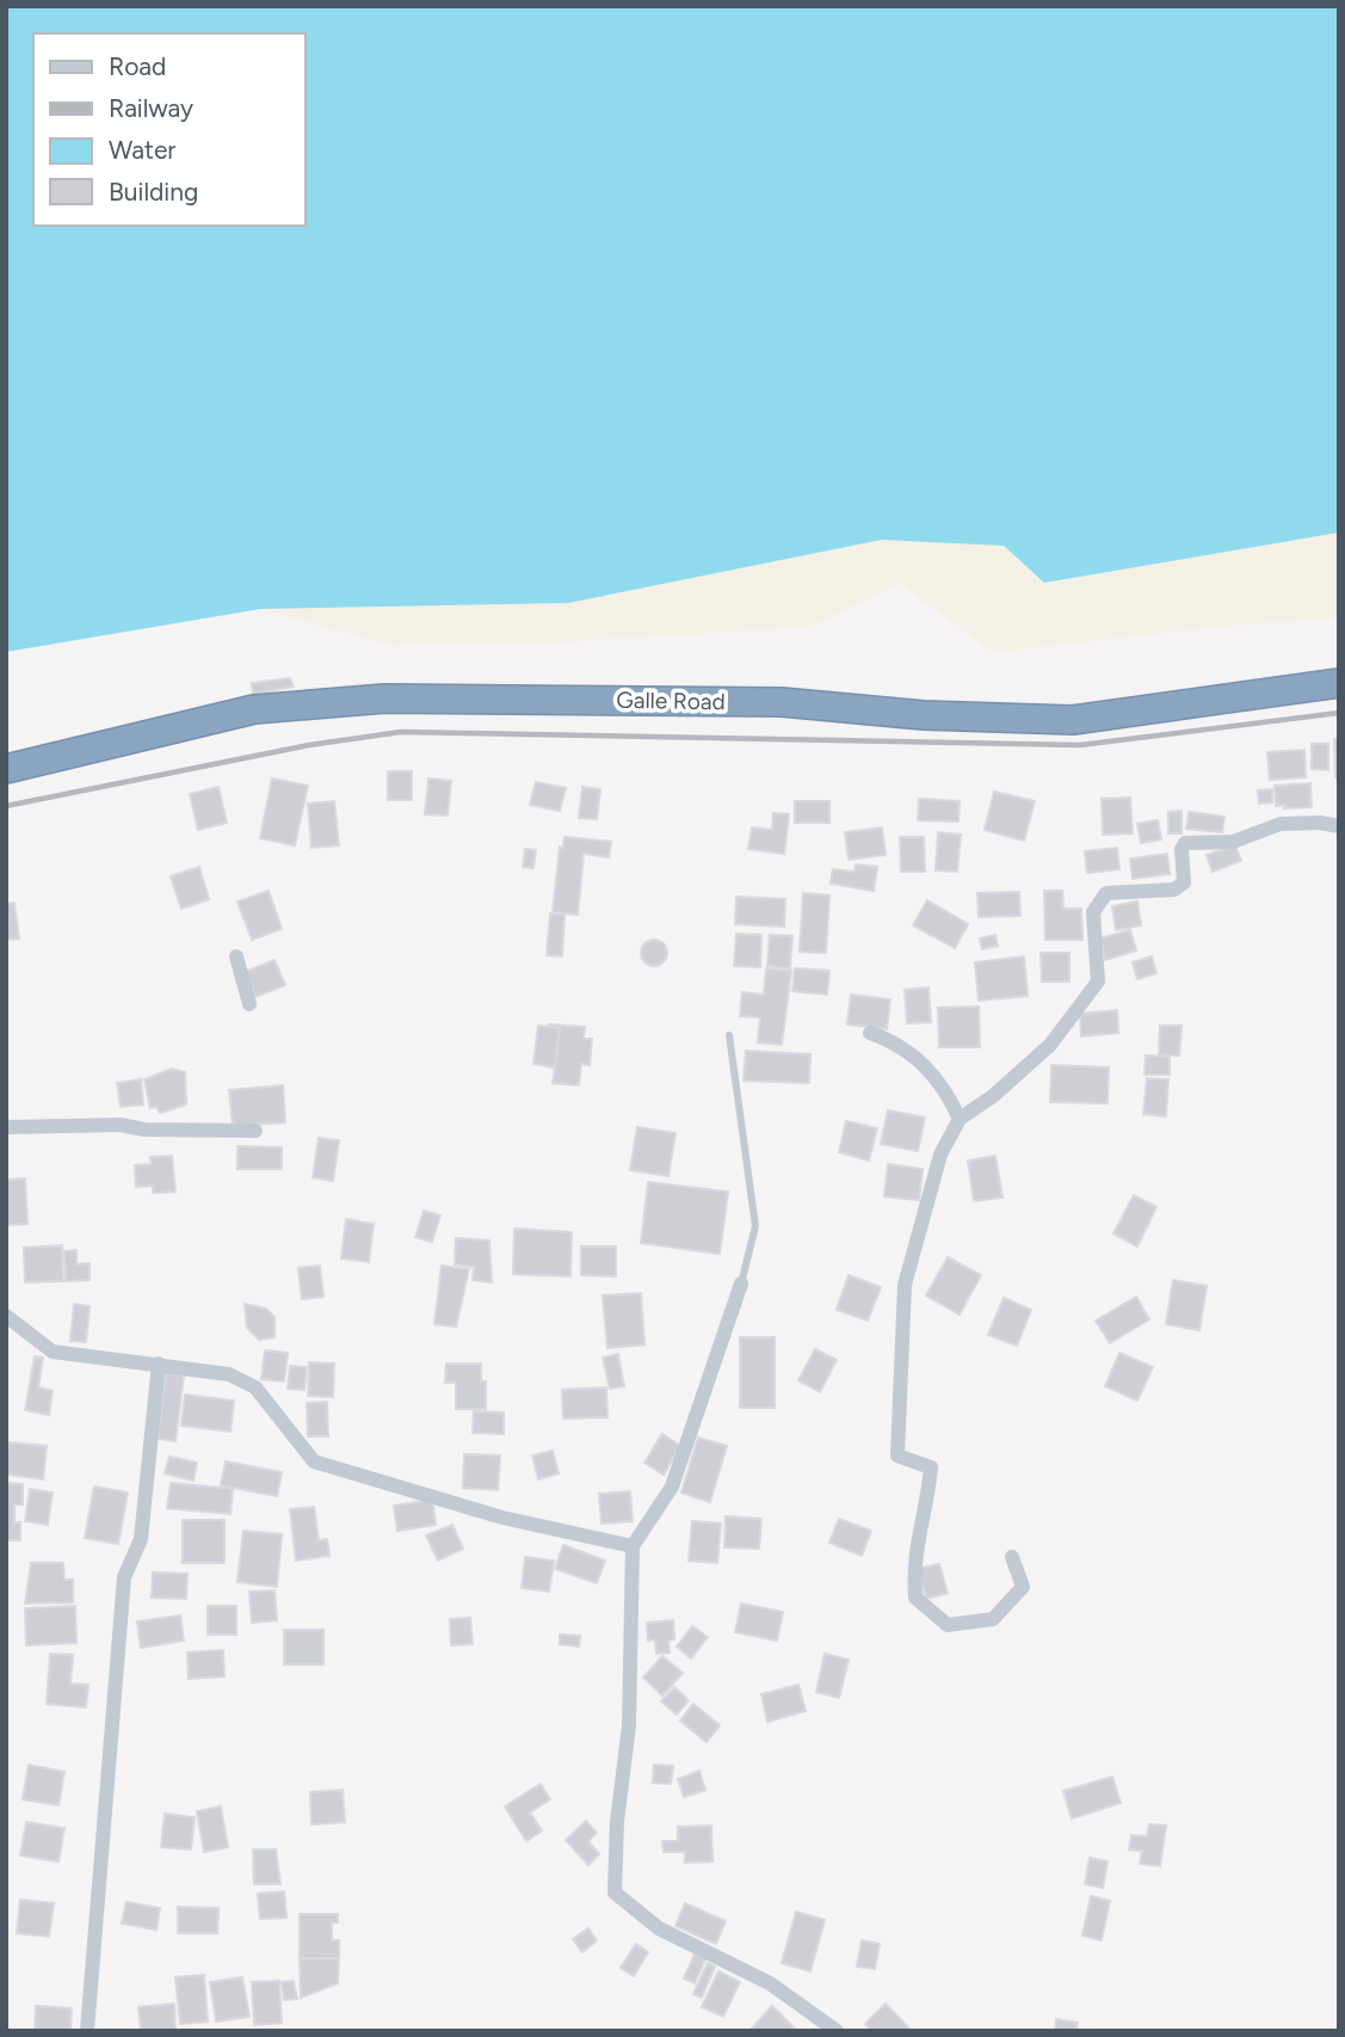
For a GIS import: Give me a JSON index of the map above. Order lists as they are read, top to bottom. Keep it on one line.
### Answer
{"streets":{"highway":["Galle Road"]},"legend":["Road","Railway","Water","Building"]}
